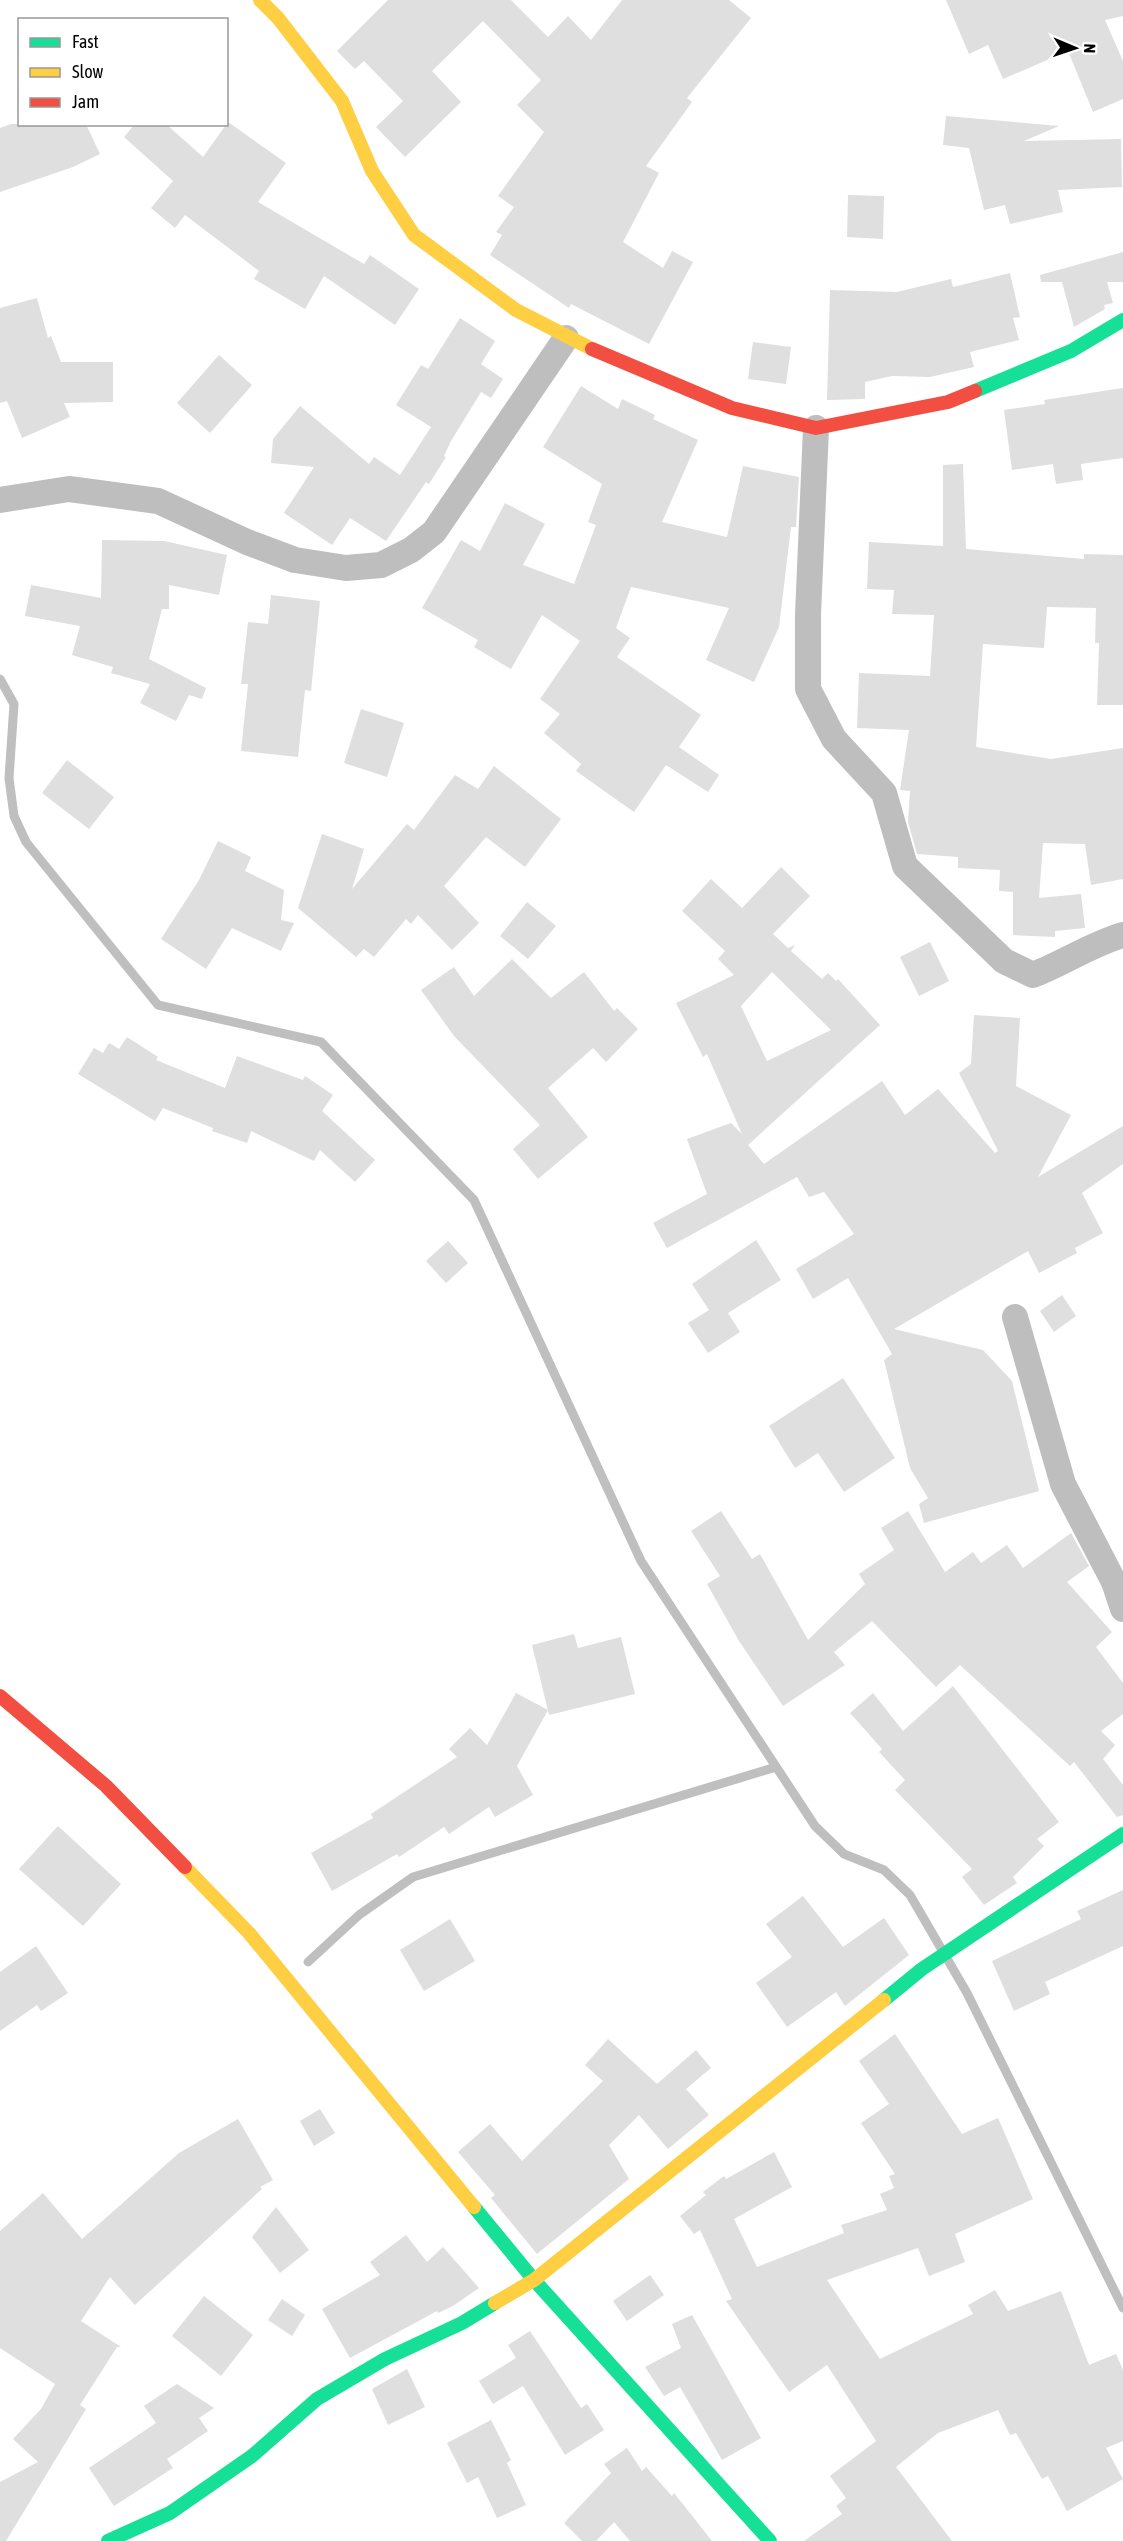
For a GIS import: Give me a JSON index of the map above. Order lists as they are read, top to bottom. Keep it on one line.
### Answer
{"legend":["Fast","Slow","Jam"],"north":"right"}
